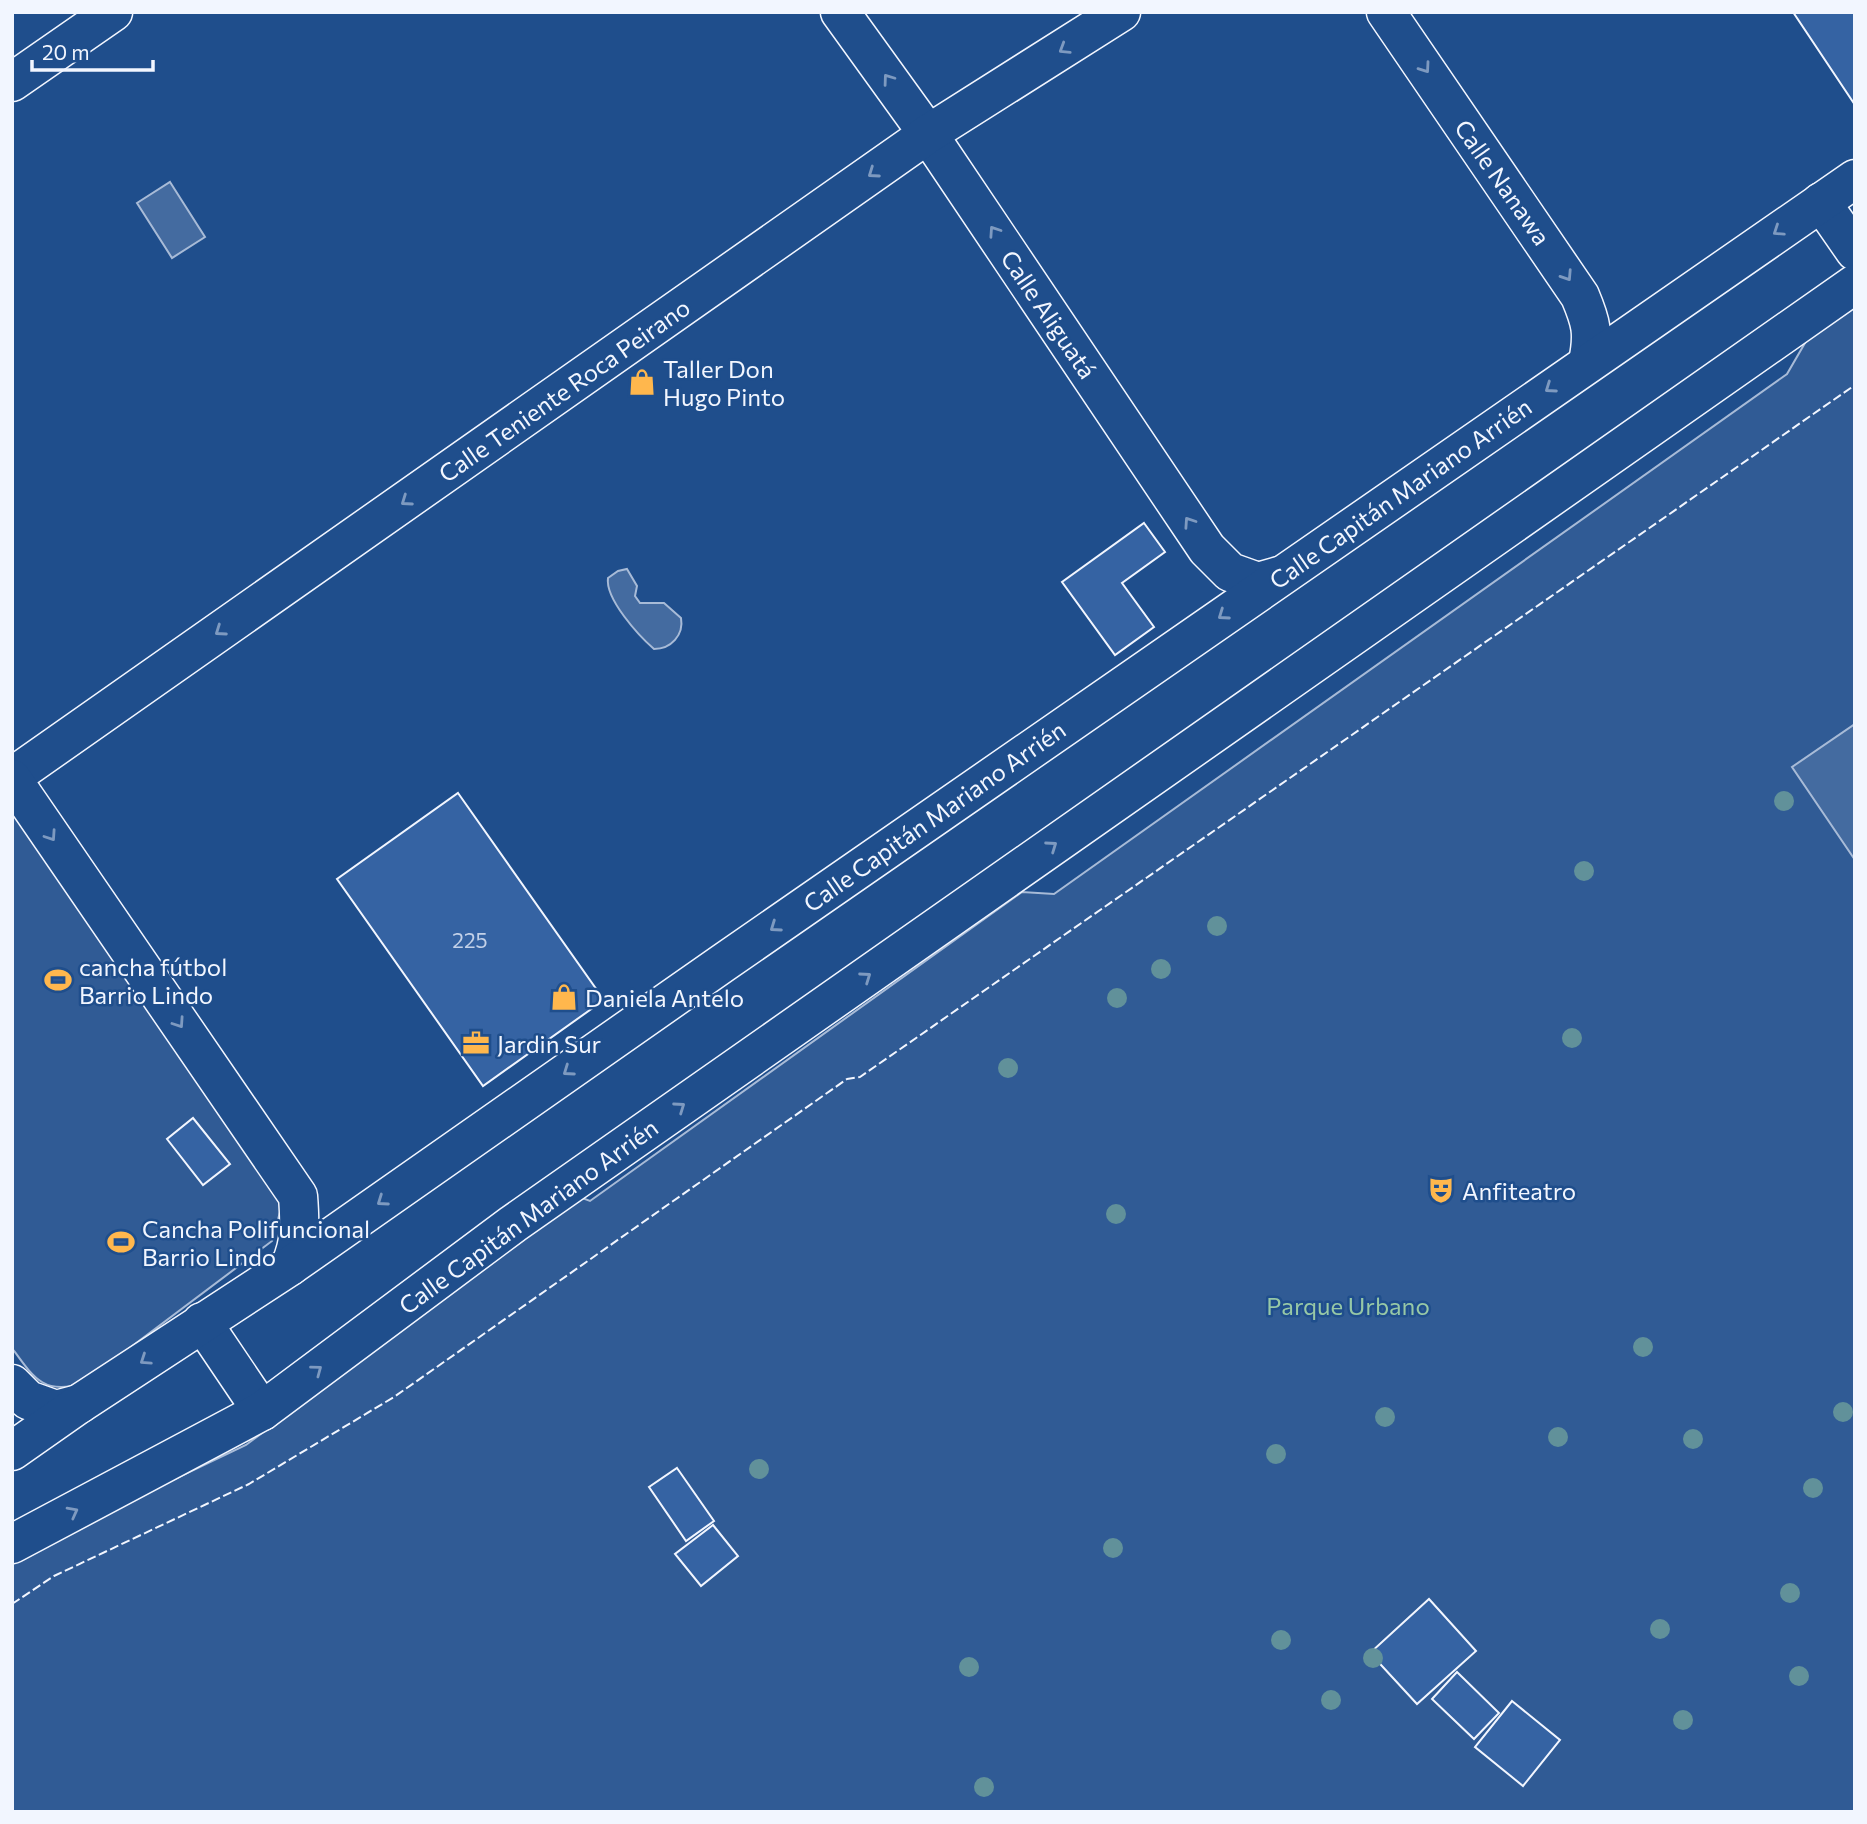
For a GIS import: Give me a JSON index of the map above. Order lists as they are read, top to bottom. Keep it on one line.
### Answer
{"streets":{"street":["Calle Nanawa","Calle Aliguatá","Calle Teniente Roca Peirano","Calle Capitán Mariano Arrién"]},"crossings":[["Calle Nanawa","Calle Capitán Mariano Arrién"],["Calle Aliguatá","Calle Teniente Roca Peirano"],["Calle Aliguatá","Calle Capitán Mariano Arrién"]],"one_way":["Calle Nanawa","Calle Aliguatá","Calle Teniente Roca Peirano"],"parks":["Parque Urbano"],"places":{"shop":["Taller Don Hugo Pinto","Daniela Antelo"],"sports":["cancha fútbol Barrio Lindo","Cancha Polifuncional Barrio Lindo"],"office":["Jardin Sur"],"theatre":["Anfiteatro"]},"house_numbers":["225"],"scale_bar":"20 m"}
